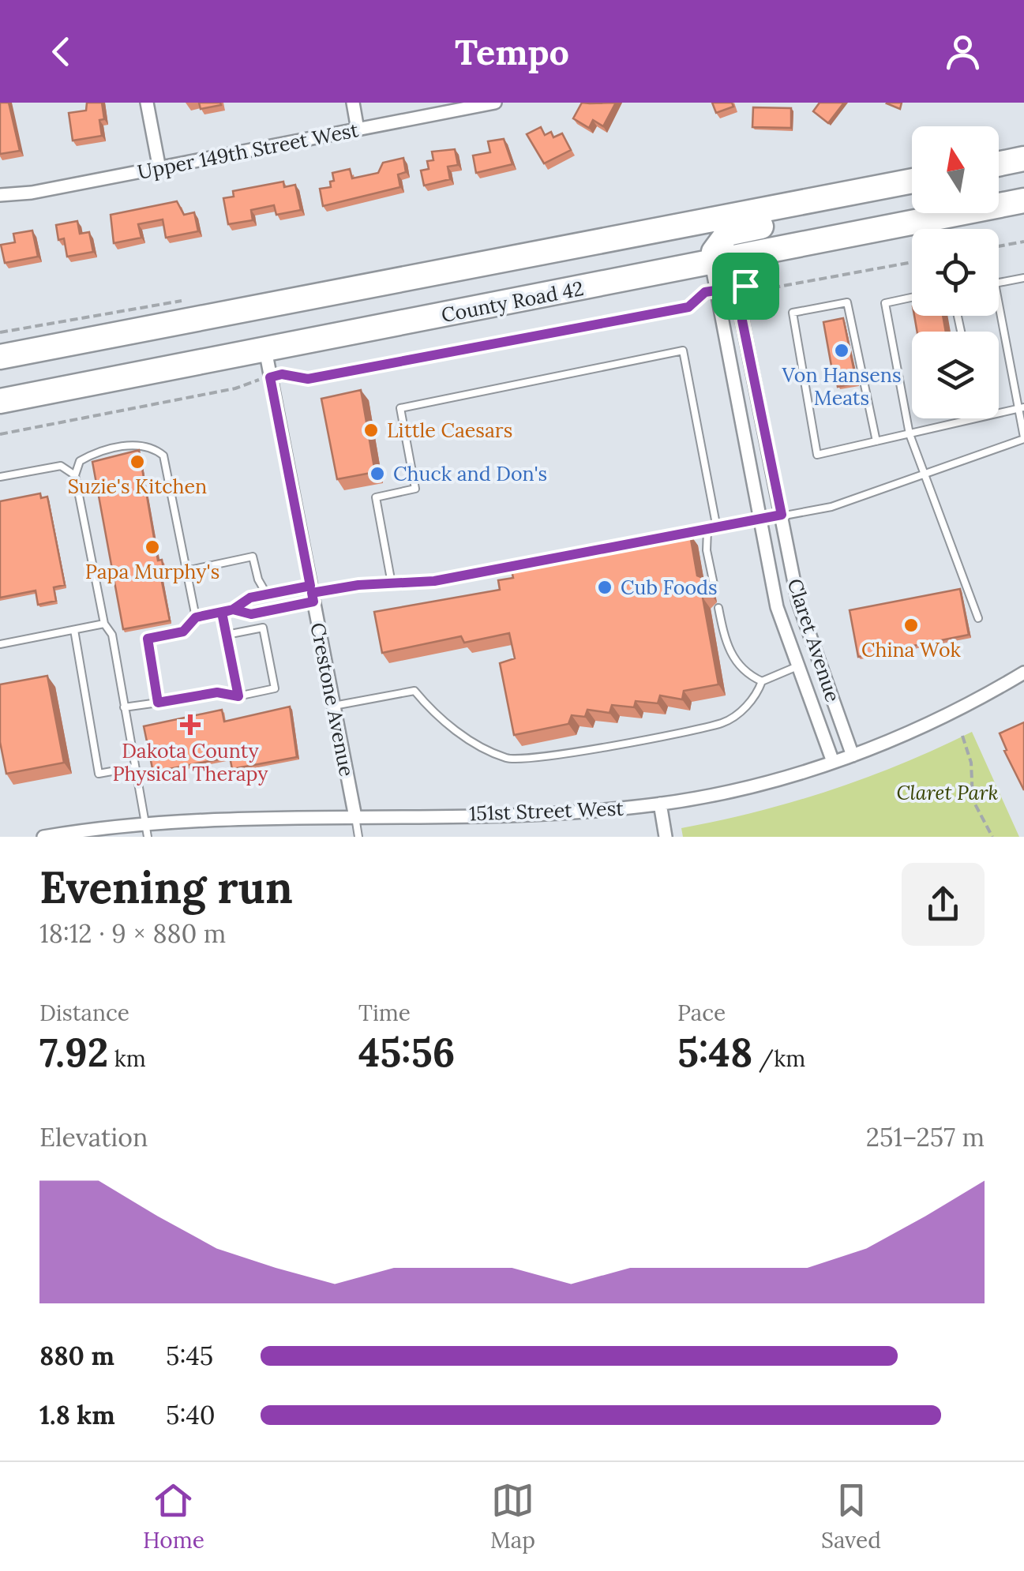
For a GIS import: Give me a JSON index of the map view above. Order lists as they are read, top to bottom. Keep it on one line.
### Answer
{"streets":{"highway":["County Road 42"],"street":["Upper 149th Street West","Claret Avenue","Crestone Avenue","151st Street West"]},"crossings":[["County Road 42","Claret Avenue"],["County Road 42","Crestone Avenue"],["Claret Avenue","151st Street West"],["Crestone Avenue","151st Street West"]],"parks":["Claret Park"],"places":{"other":["Von Hansens Meats","Little Caesars","Suzie's Kitchen","Chuck and Don's","Papa Murphy's","Cub Foods","China Wok"],"health":["Dakota County Physical Therapy"]},"north":"top","page":{"header":"Tempo","heading":["Evening run","18:12 · 9 × 880 m"],"stats":[["Distance","7.92 km"],["Time","45:56"],["Pace","5:48 /km"]],"chart":["Elevation","251–257 m"],"list":[{"name":"880 m","note":"5:45"},{"name":"1.8 km","note":"5:40"}],"tabs":["Home","Map","Saved"]}}
